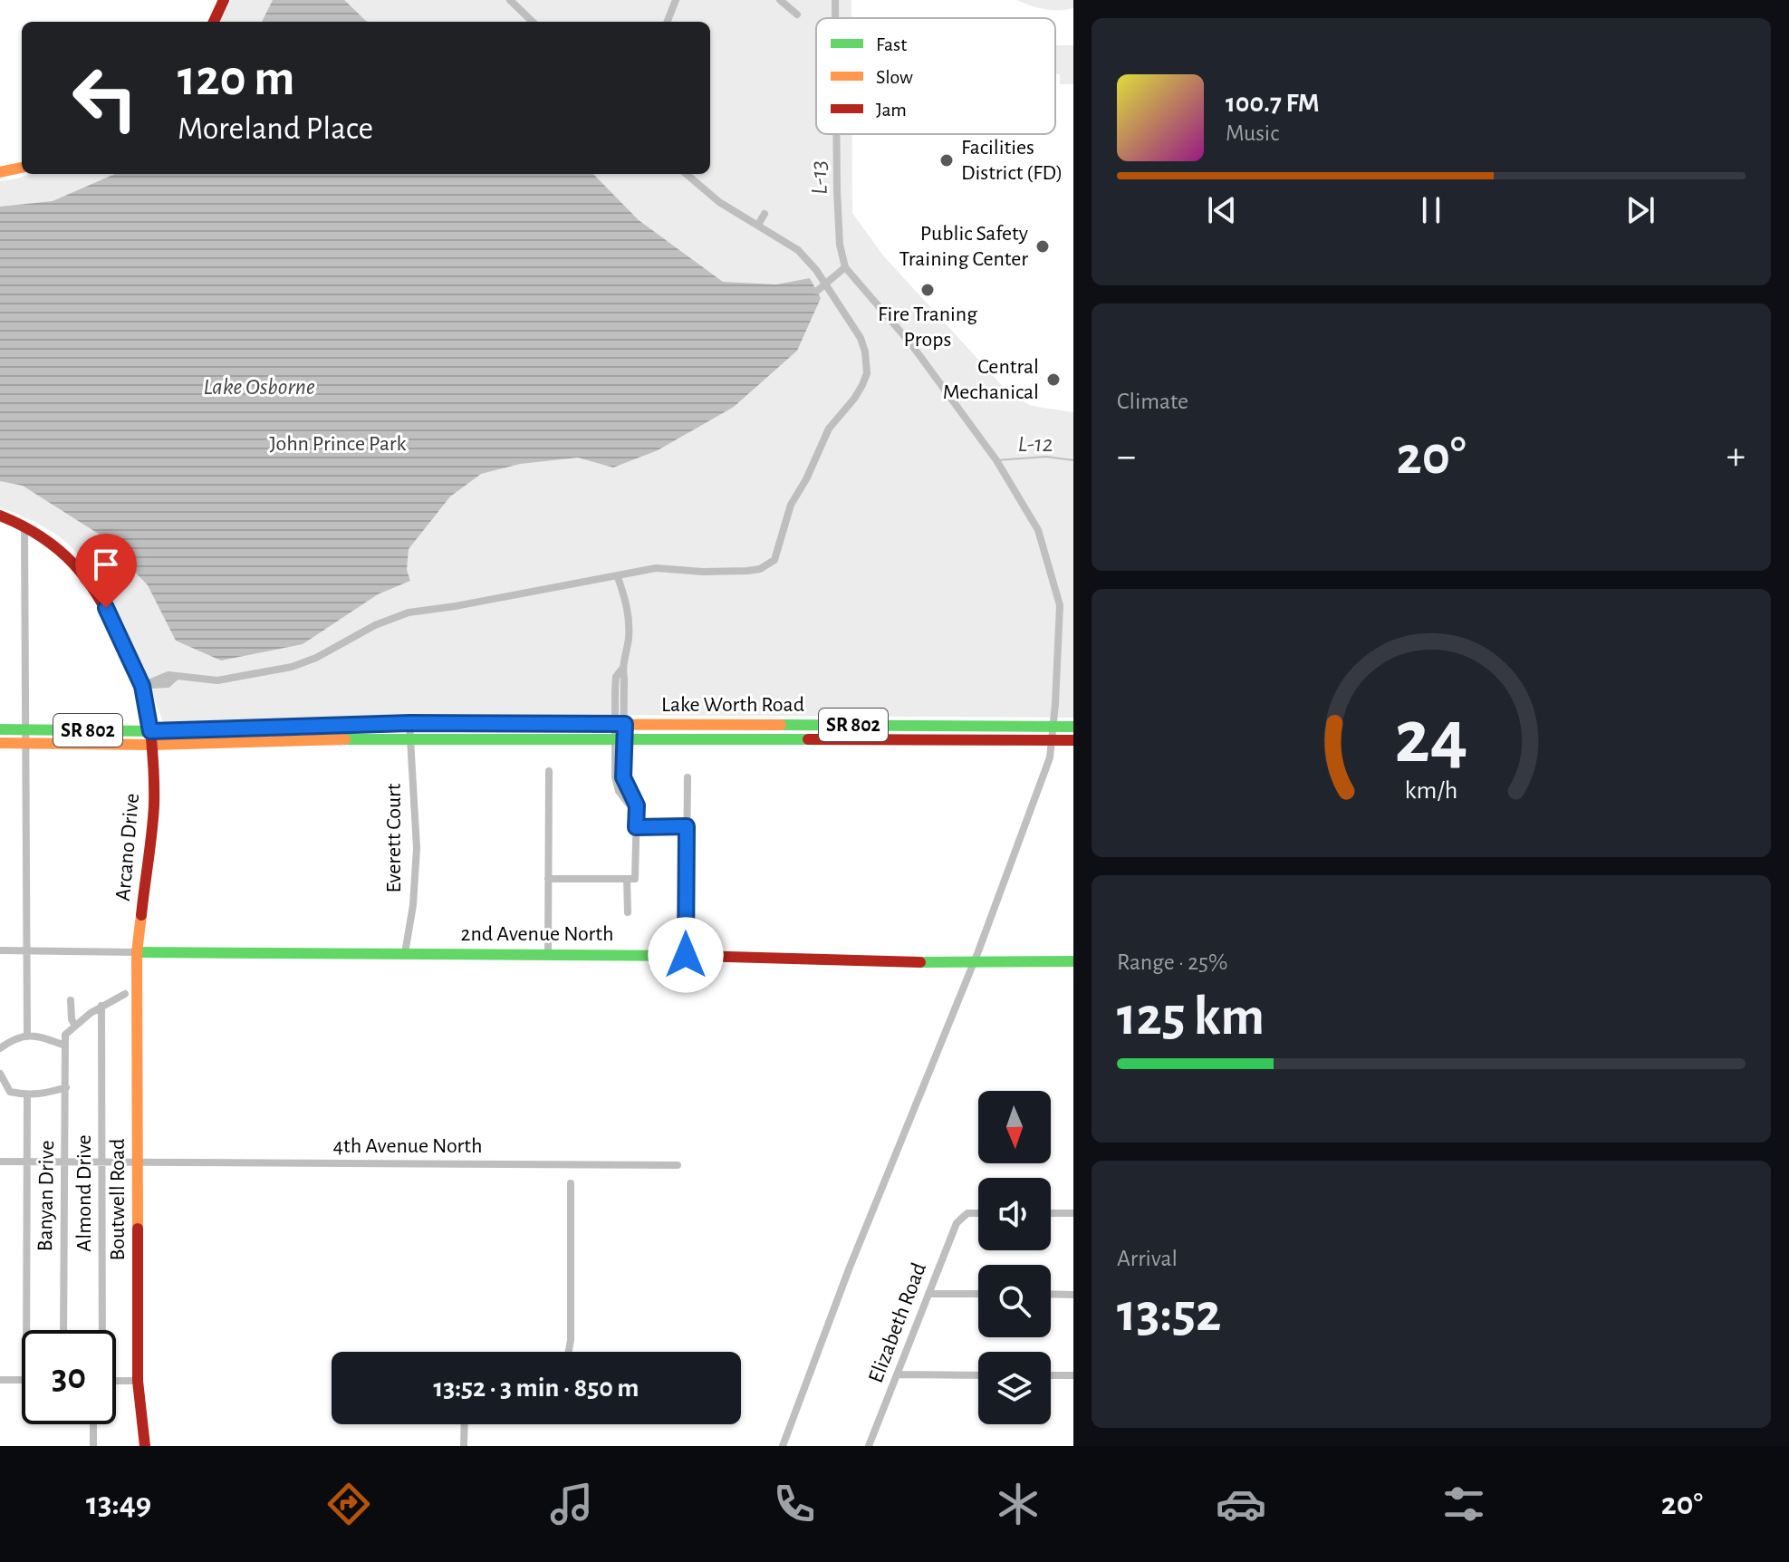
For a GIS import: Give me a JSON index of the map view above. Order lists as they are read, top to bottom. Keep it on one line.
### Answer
{"streets":{"main road":["Lake Worth Road","SR 802","Arcano Drive","2nd Avenue North","Boutwell Road"],"street":["Everett Court","4th Avenue North","Almond Drive","Banyan Drive","Elizabeth Road"]},"crossings":[["Lake Worth Road","Everett Court"],["Lake Worth Road","Arcano Drive"],["Everett Court","2nd Avenue North"],["Arcano Drive","2nd Avenue North"],["Arcano Drive","Boutwell Road"],["2nd Avenue North","Boutwell Road"],["4th Avenue North","Almond Drive"],["4th Avenue North","Banyan Drive"],["4th Avenue North","Boutwell Road"]],"water":["L-13","Lake Osborne","L-12"],"parks":["John Prince Park"],"places":["Facilities District (FD)","Public Safety Training Center","Fire Traning Props","Central Mechanical"],"legend":["Fast","Slow","Jam"],"north":"bottom","page":{"turn":["120 m","Moreland Place"],"song":["100.7 FM","Music"],"tile":["Climate",["Range · 25%","125 km"],["Arrival","13:52"]],"heat":["−","20°","+"],"limit":"30","trip":"13:52 · 3 min · 850 m","tabs":["13:49","20°"],"gauge":["24","km/h"]}}
